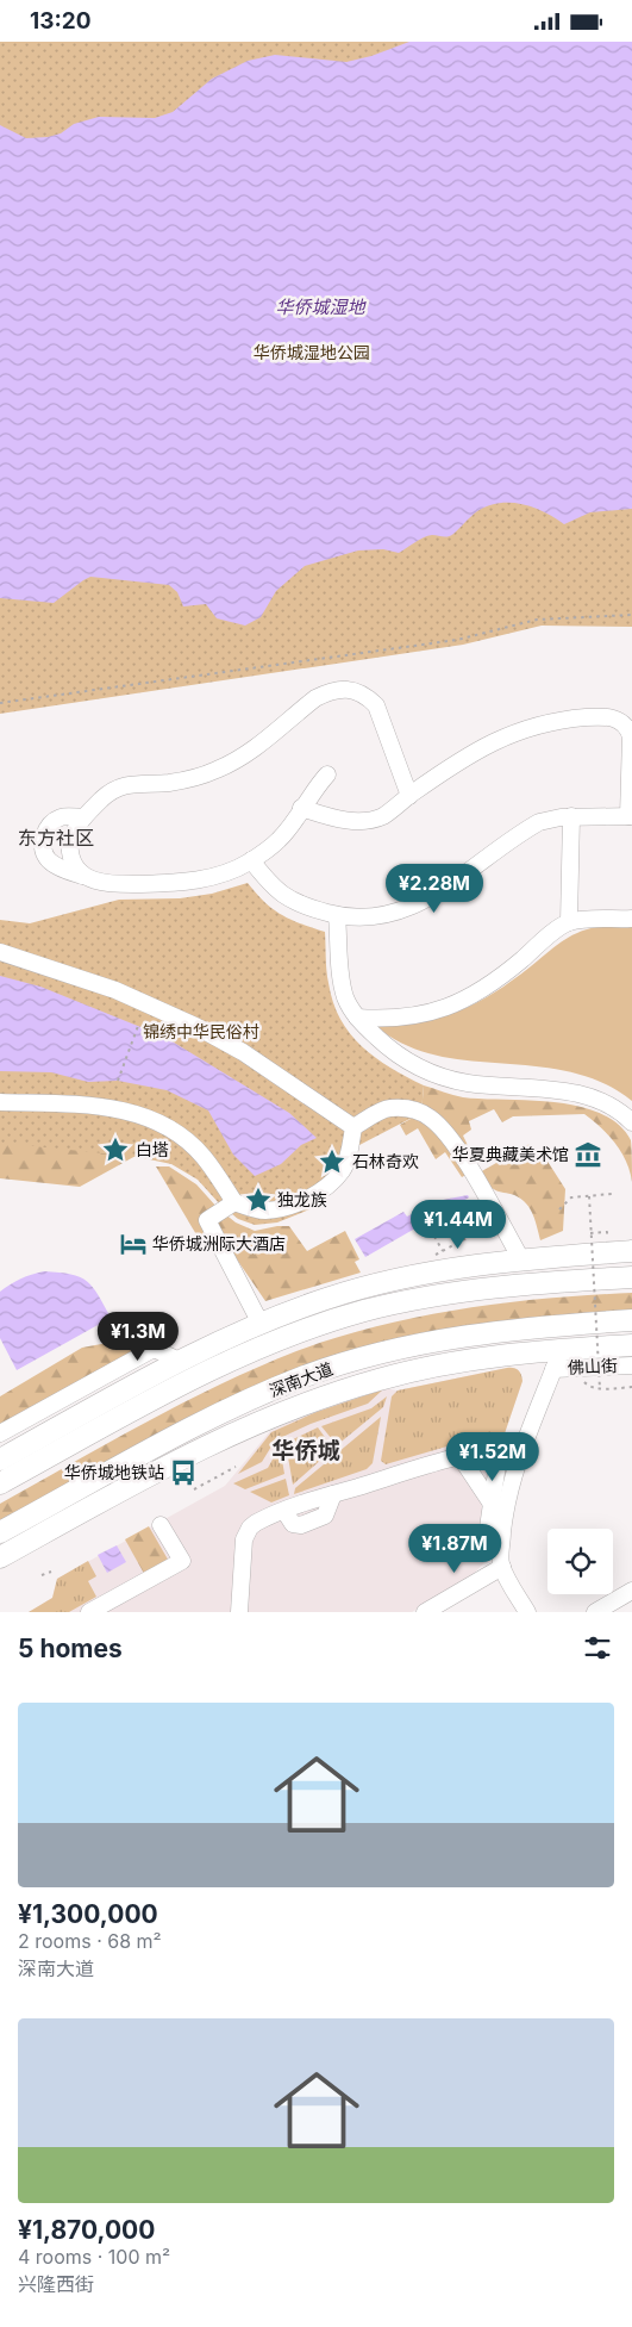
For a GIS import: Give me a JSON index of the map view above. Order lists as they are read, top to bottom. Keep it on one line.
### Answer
{"streets":{"main road":["深南大道"],"street":["佛山街"]},"districts":["东方社区","华侨城"],"water":["华侨城湿地"],"parks":["华侨城湿地公园","锦绣中华民俗村"],"places":{"place":["白塔","石林奇欢","独龙族"],"museum":["华夏典藏美术馆"],"hotel":["华侨城洲际大酒店"],"bus stop":["华侨城地铁站"]},"page":{"status":"13:20","price":["¥2.28M","¥1.44M","¥1.3M","¥1.52M","¥1.87M"],"heading":"5 homes","list":[{"name":"¥1,300,000","note":"2 rooms · 68 m² · 深南大道"},{"name":"¥1,870,000","note":"4 rooms · 100 m² · 兴隆西街"}]}}
